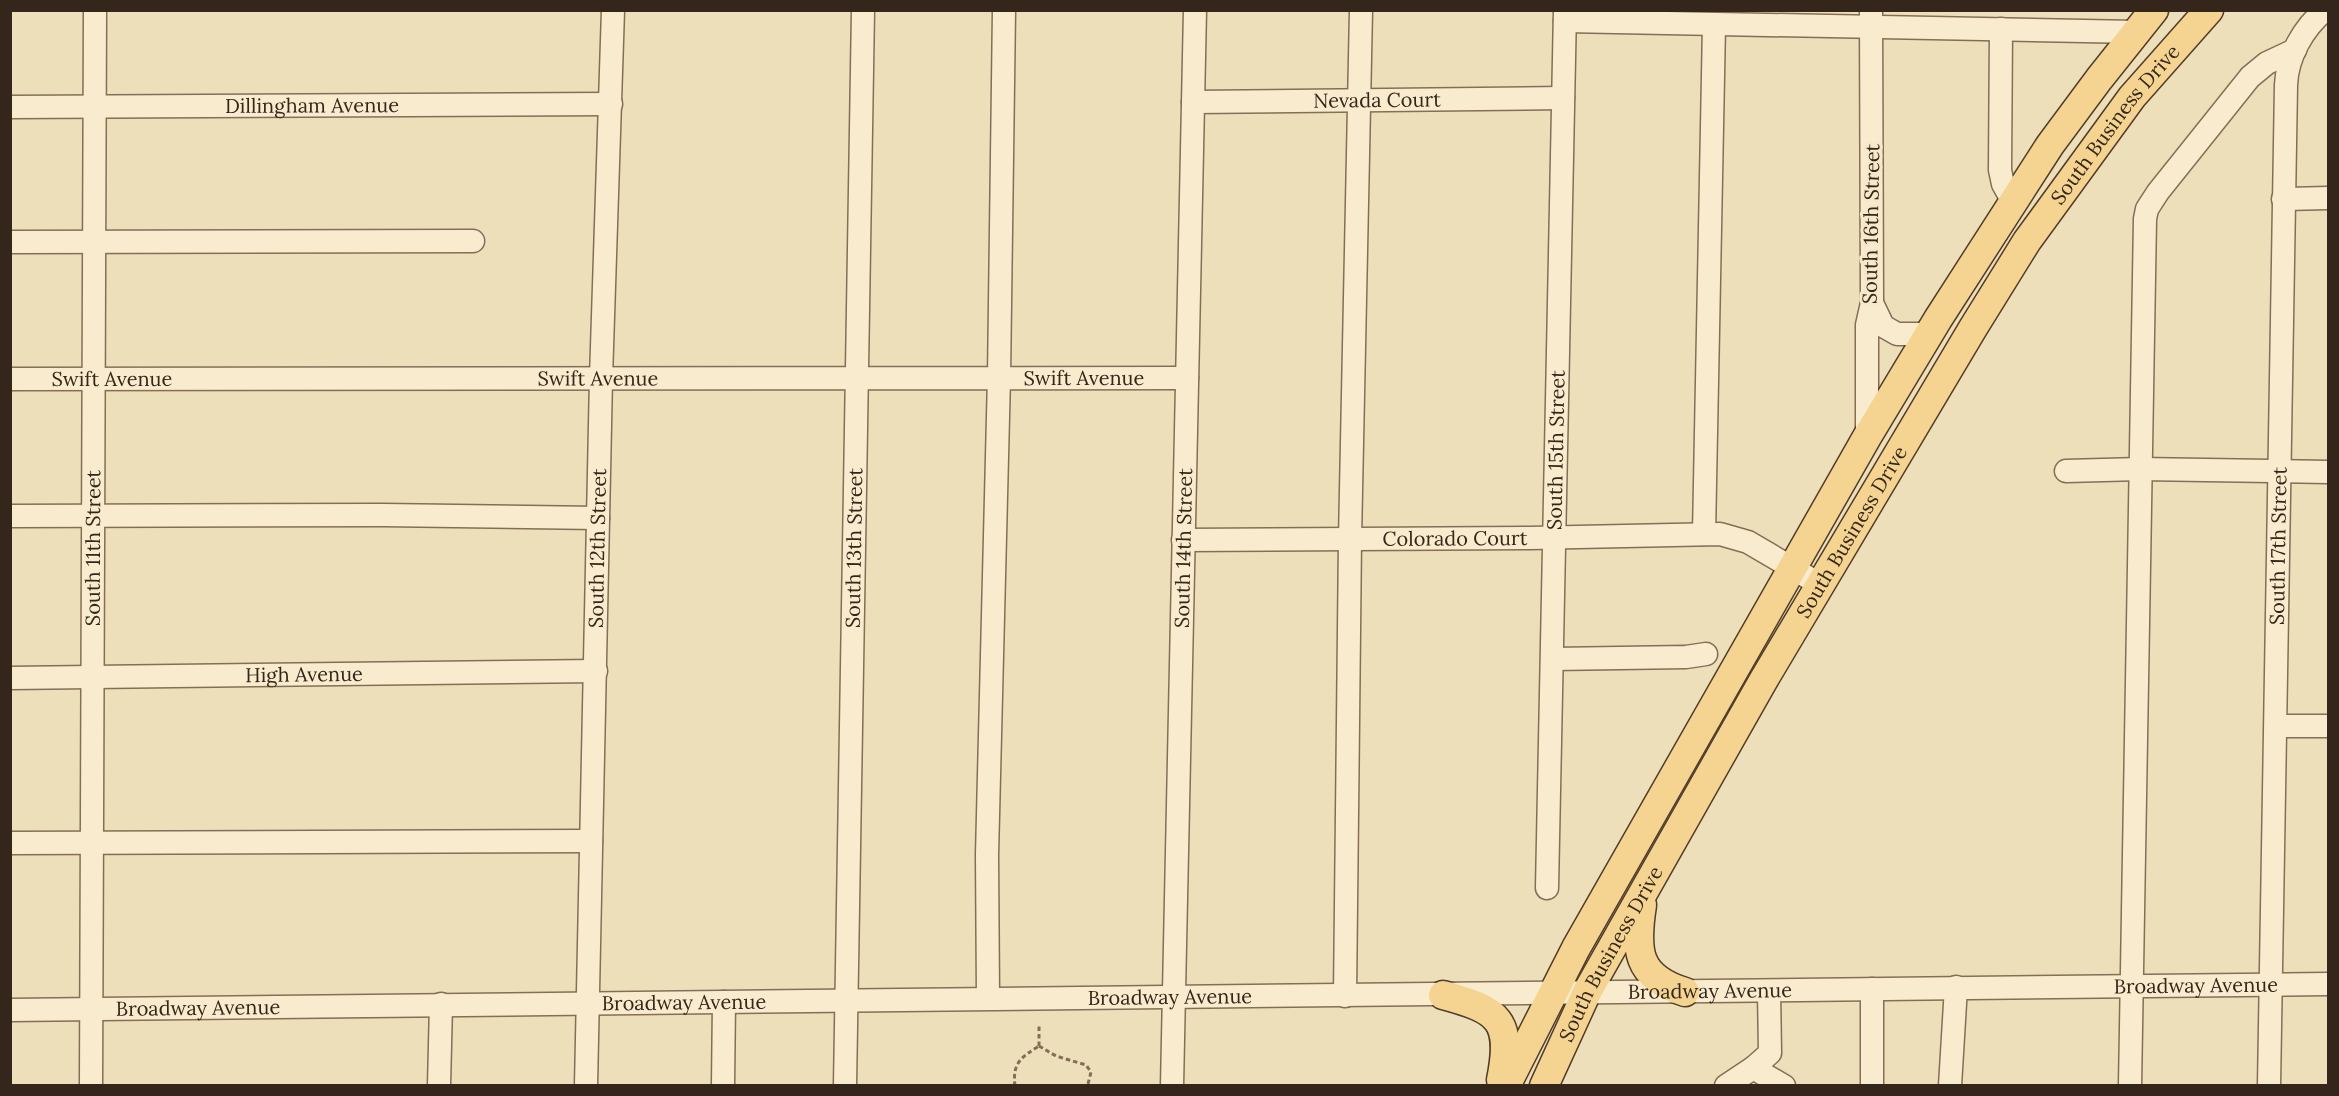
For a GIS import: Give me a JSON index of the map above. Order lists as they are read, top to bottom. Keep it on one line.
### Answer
{"streets":{"main road":["South Business Drive"],"street":["Nevada Court","Dillingham Avenue","South 16th Street","Swift Avenue","South 15th Street","Colorado Court","South 17th Street","South 11th Street","South 12th Street","South 13th Street","South 14th Street","High Avenue","Broadway Avenue"]},"crossings":[["Nevada Court","South 15th Street"],["Nevada Court","South 14th Street"],["Dillingham Avenue","South 11th Street"],["Dillingham Avenue","South 12th Street"],["South Business Drive","South 16th Street"],["South Business Drive","Colorado Court"],["South Business Drive","Broadway Avenue"],["Swift Avenue","South 11th Street"],["Swift Avenue","South 12th Street"],["Swift Avenue","South 13th Street"],["Swift Avenue","South 14th Street"],["South 15th Street","Colorado Court"],["Colorado Court","South 14th Street"],["South 17th Street","Broadway Avenue"],["South 11th Street","High Avenue"],["South 11th Street","Broadway Avenue"],["South 12th Street","High Avenue"],["South 12th Street","Broadway Avenue"],["South 13th Street","Broadway Avenue"],["South 14th Street","Broadway Avenue"]]}
